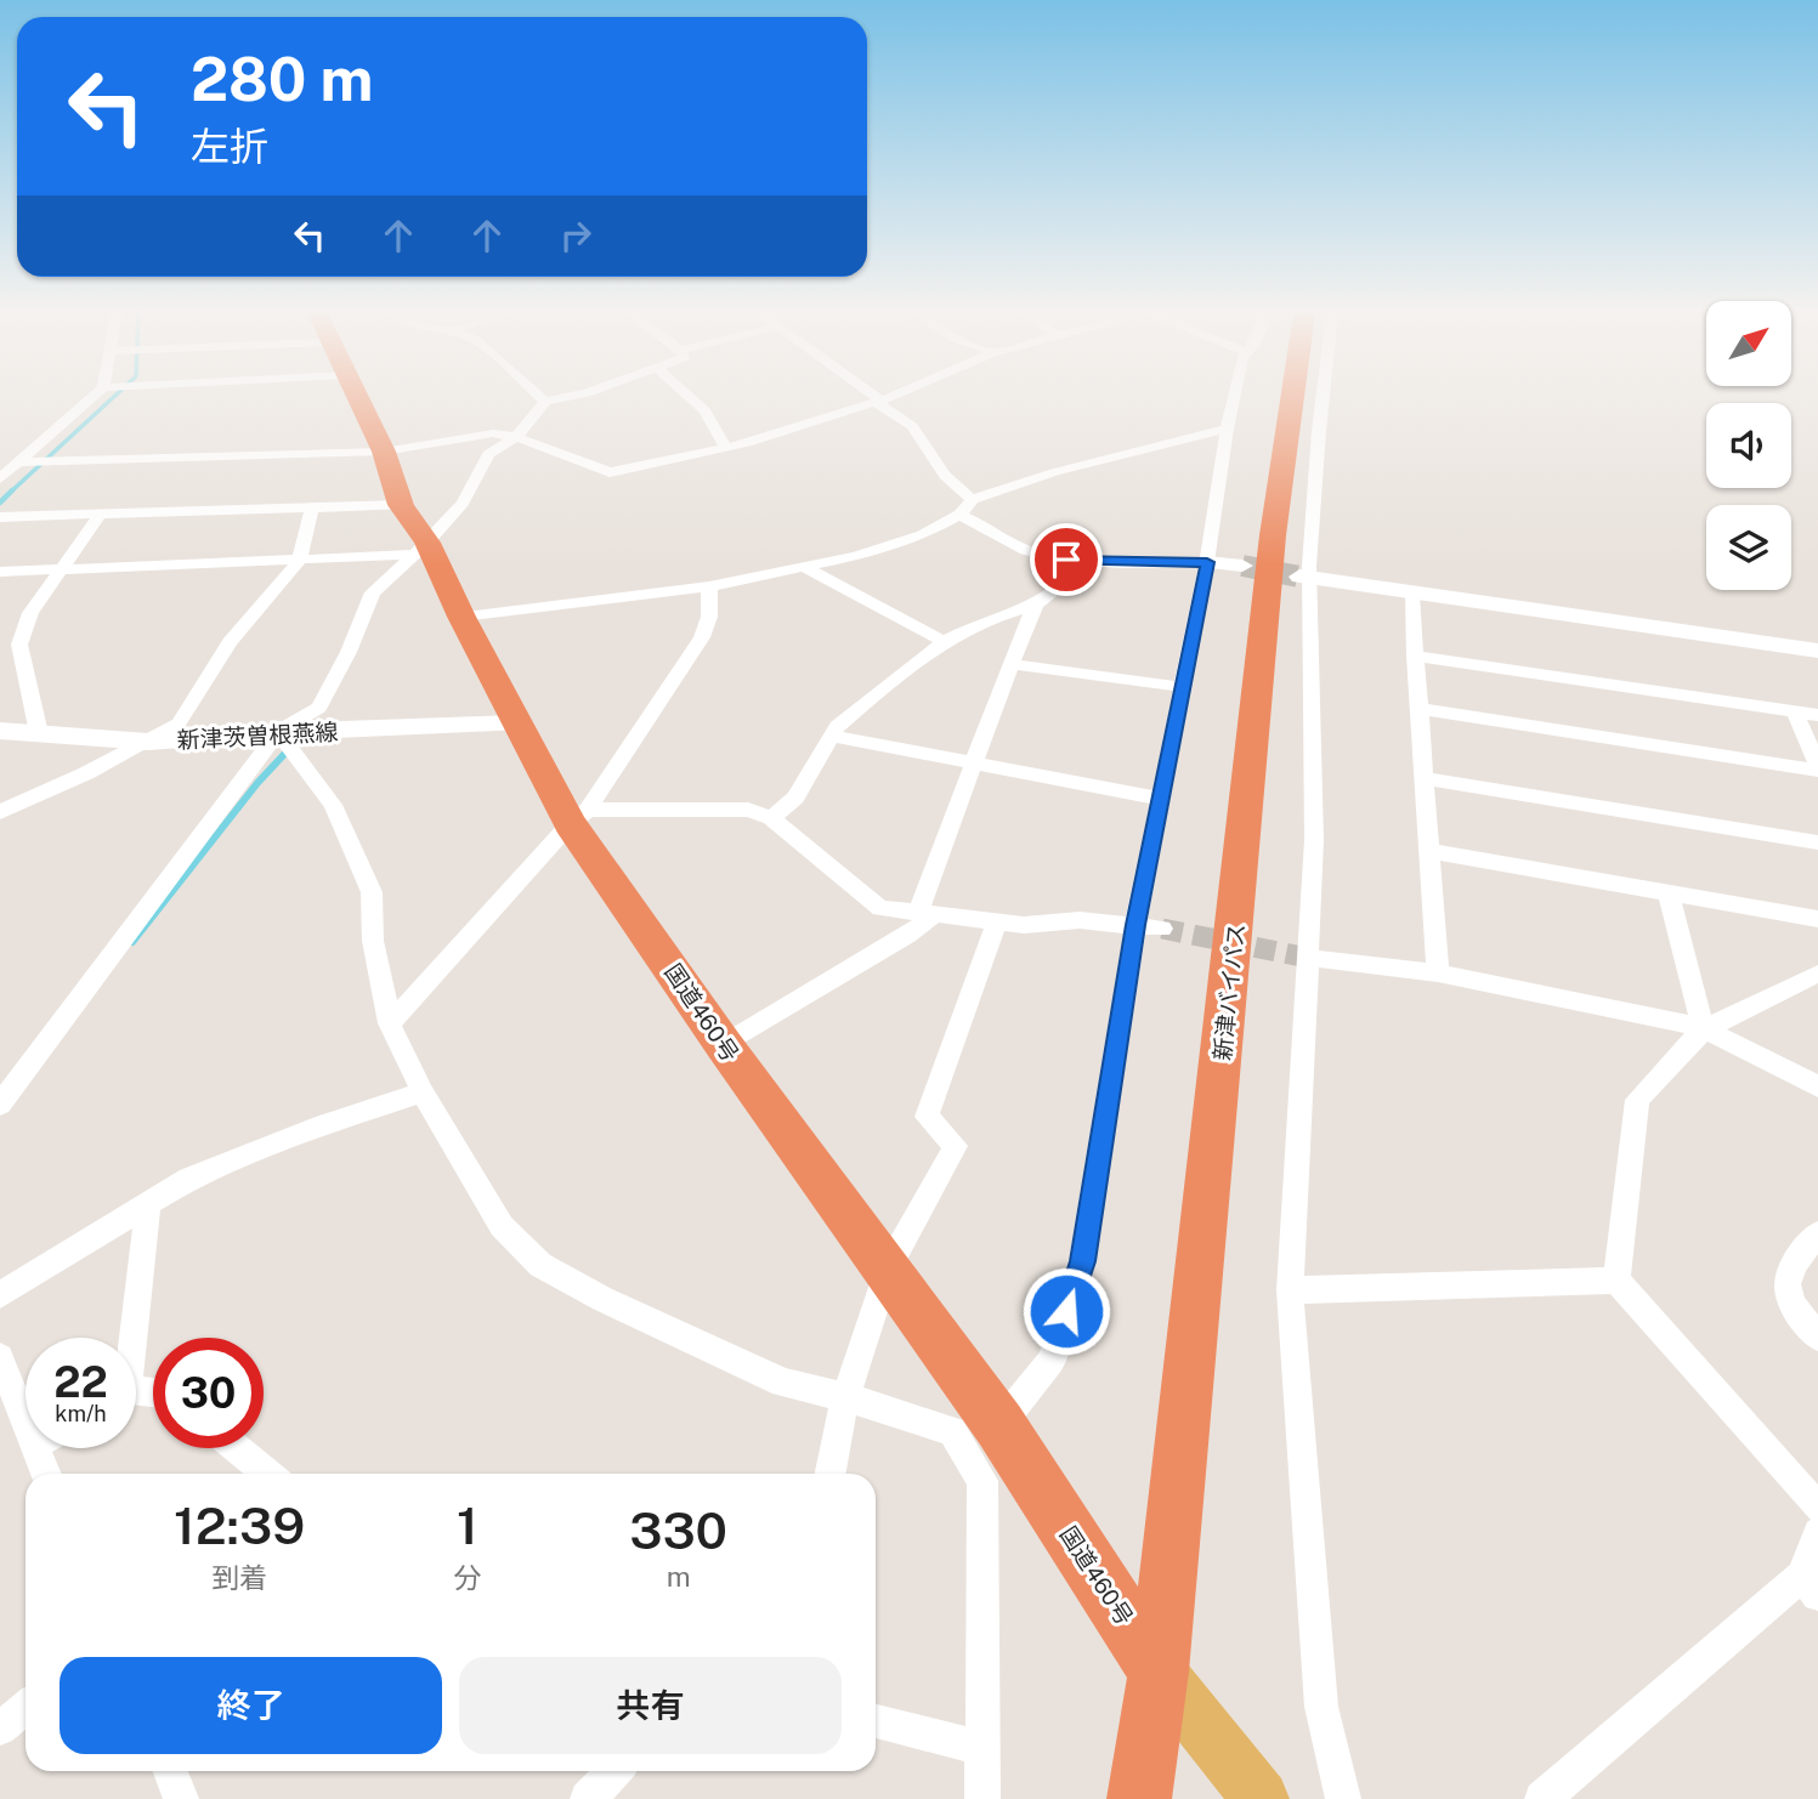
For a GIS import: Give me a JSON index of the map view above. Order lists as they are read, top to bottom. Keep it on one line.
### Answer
{"streets":{"highway":["新津バイパス","国道460号"],"street":["新津茨曽根燕線"]},"crossings":[["新津茨曽根燕線","国道460号"],["新津バイパス","国道460号"]],"north":"top right","page":{"turn":["280 m","左折"],"speed":"22 km/h","limit":"30","eta":["12:39","到着","1","分","330","m"],"buttons":["終了","共有"]}}
